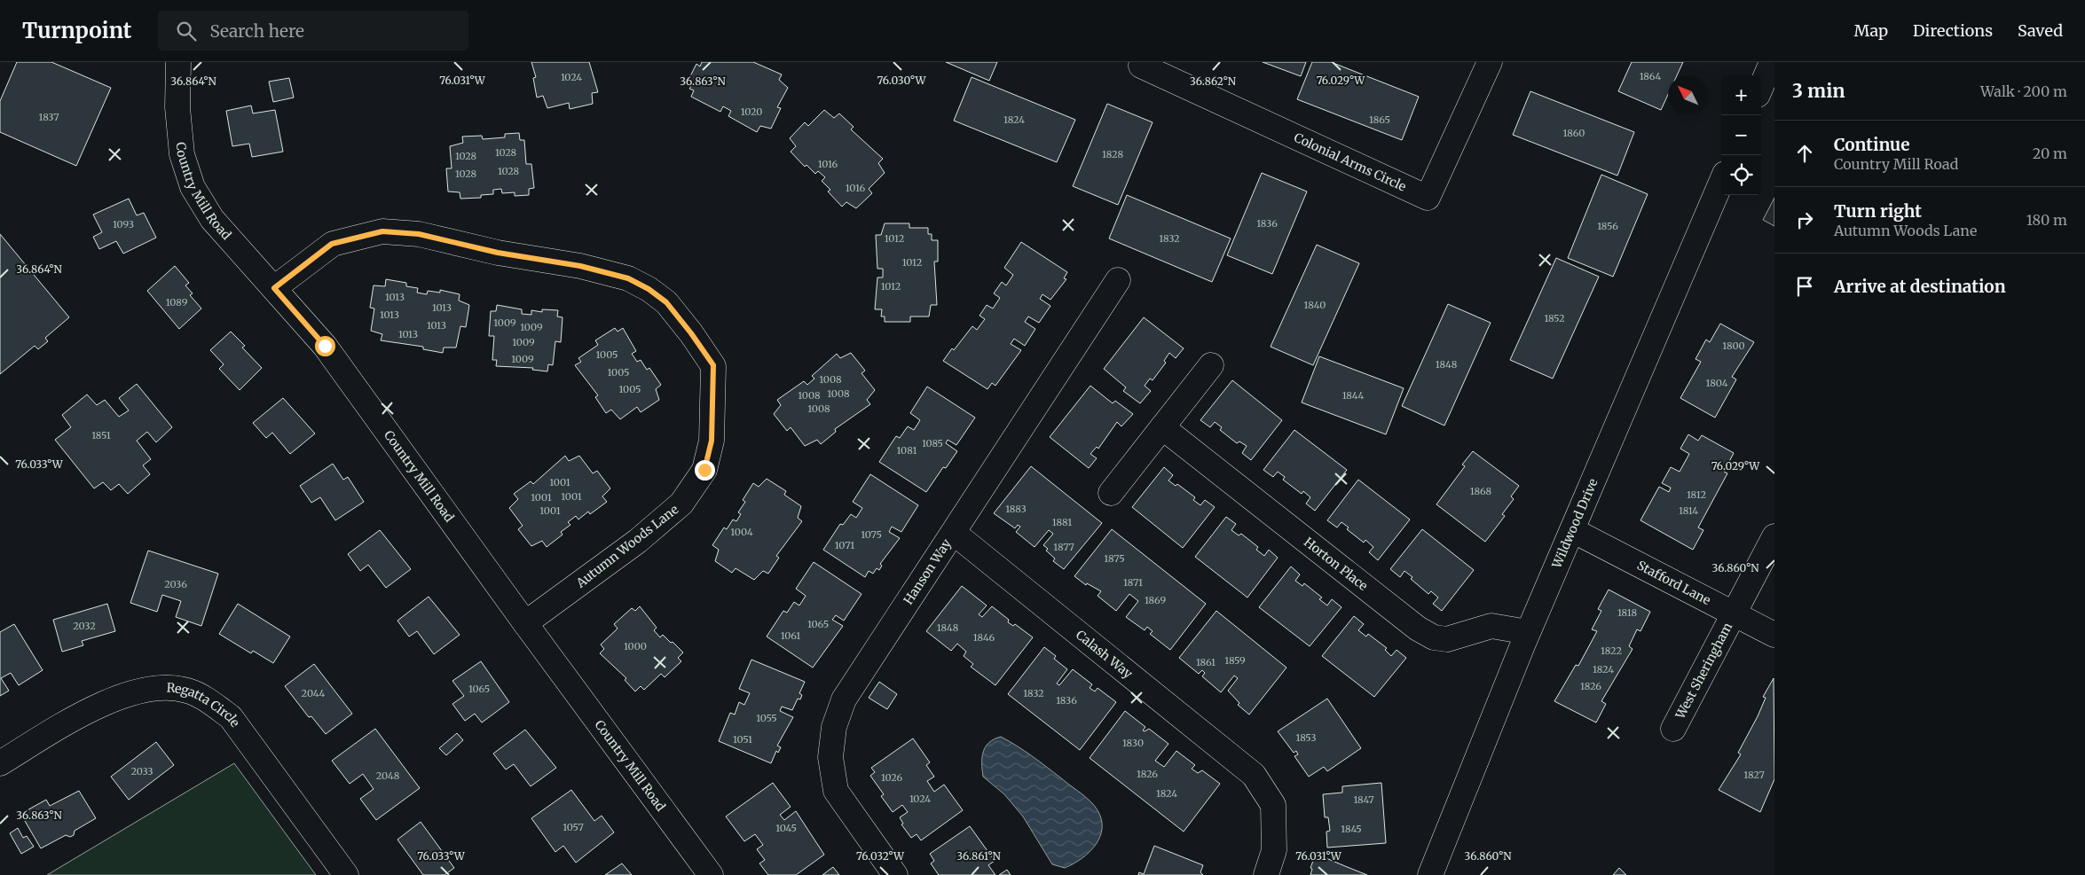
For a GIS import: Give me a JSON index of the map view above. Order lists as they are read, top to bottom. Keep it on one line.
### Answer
{"streets":{"street":["Colonial Arms Circle","Country Mill Road","Wildwood Drive","Autumn Woods Lane","Horton Place","Hanson Way","Stafford Lane","Calash Way","West Sheringham","Regatta Circle"]},"crossings":[["Country Mill Road","Autumn Woods Lane"],["Wildwood Drive","Horton Place"],["Wildwood Drive","Stafford Lane"],["Hanson Way","Calash Way"],["Stafford Lane","West Sheringham"]],"house_numbers":["1864","1024","1020","1837","1824","1865","1860","1028","1828","1028","1016","1028","1028","1016","1836","1093","1856","1012","1832","1012","1012","1013","1089","1840","1013","1013","1852","1009","1013","1009","1013","1009","1800","1005","1009","1848","1005","1008","1804","1005","1008","1008","1844","1008","1851","1085","1081","1001","1868","1812","1001","1001","1883","1001","1814","1881","1004","1075","1071","1877","1875","1871","2036","1869","1818","1065","2032","1848","1061","1846","1000","1822","1859","1861","1824","1826","1065","2044","1832","1836","1055","1853","1051","1830","2033","1826","1827","2048","1026","1824","1024","1847","1057","1045","1845"],"north":"top left","page":{"header":"Turnpoint","search":"Search here","nav":["Map","Directions","Saved"],"heading":["3 min","Walk · 200 m"],"map_buttons":["+","−"],"list":[["Continue","Country Mill Road","20 m"],["Turn right","Autumn Woods Lane","180 m"],"Arrive at destination"]},"coordinates":["76.031°W","76.030°W","76.029°W","36.864°N","36.863°N","36.862°N","76.033°W","36.860°N","36.861°N","76.032°W"]}
